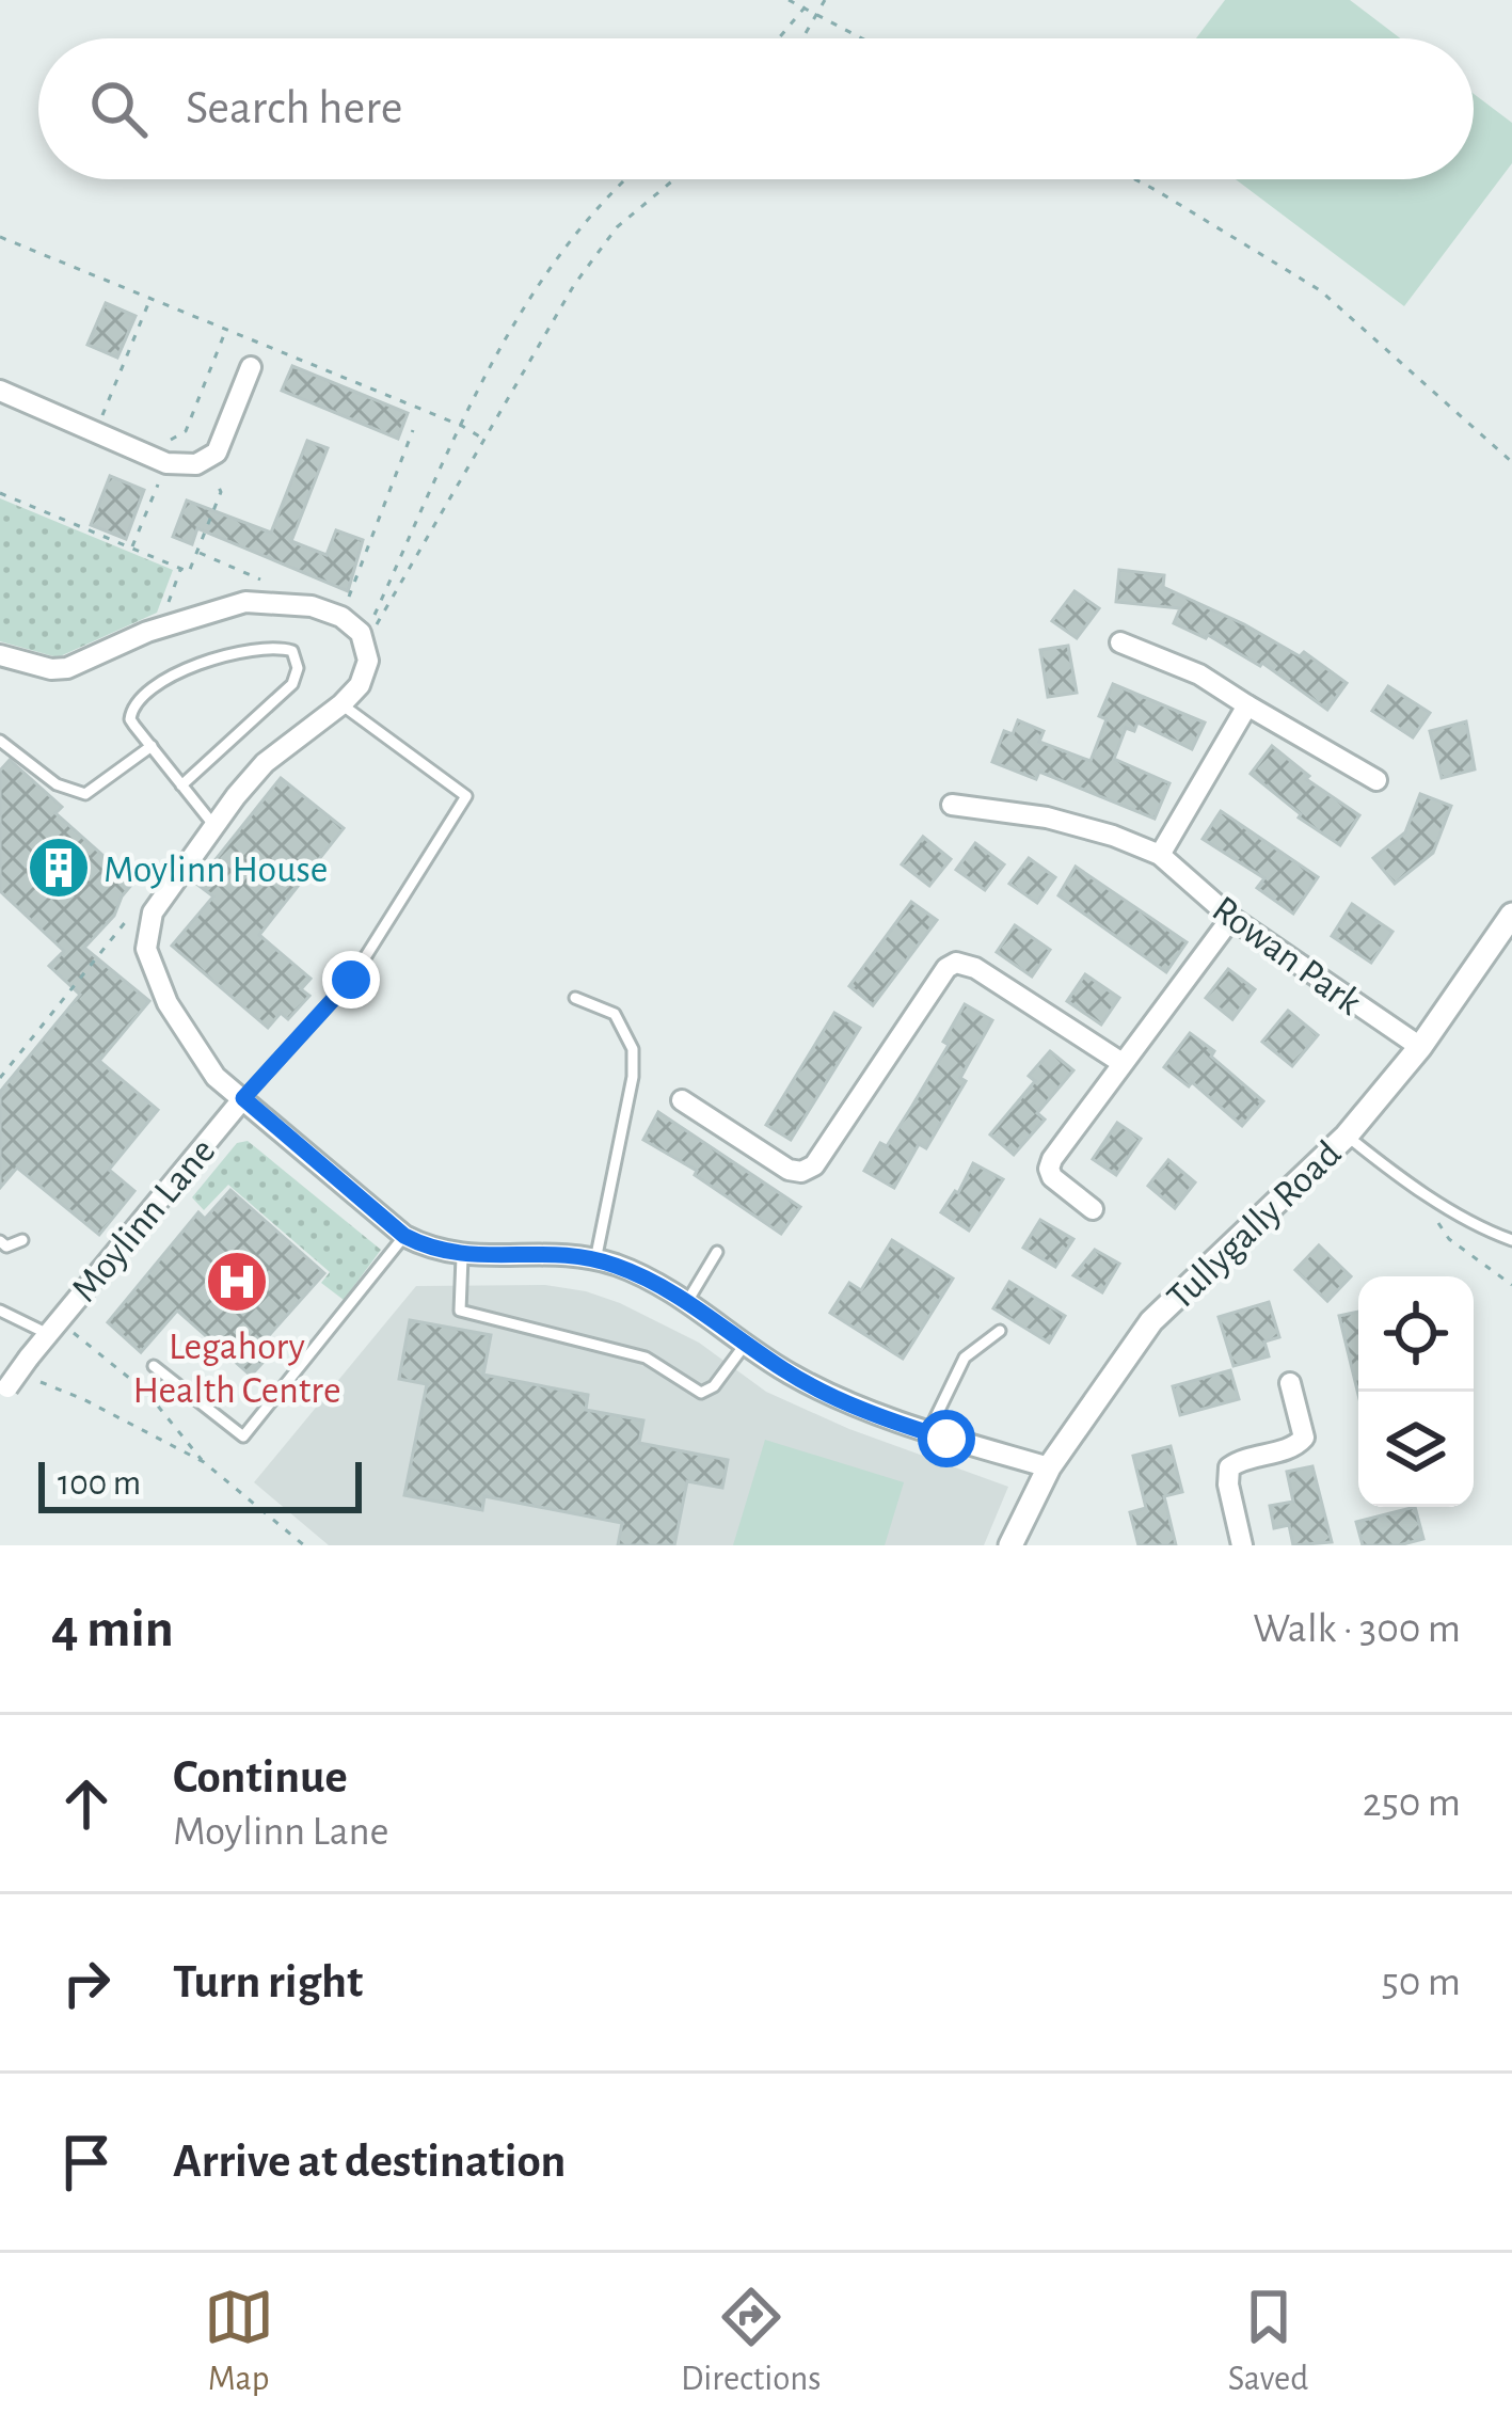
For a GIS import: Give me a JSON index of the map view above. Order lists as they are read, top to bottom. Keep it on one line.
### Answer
{"streets":{"street":["Rowan Park","Moylinn Lane","Tullygally Road"]},"crossings":[["Rowan Park","Tullygally Road"],["Moylinn Lane","Tullygally Road"]],"places":{"building":["Moylinn House"],"hospital":["Legahory Health Centre"]},"scale_bar":"100 m","page":{"search":"Search here","scale":"100 m","heading":["4 min","Walk · 300 m"],"list":[["Continue","Moylinn Lane","250 m"],["Turn right","50 m"],"Arrive at destination"],"nav":["Map","Directions","Saved"]}}
